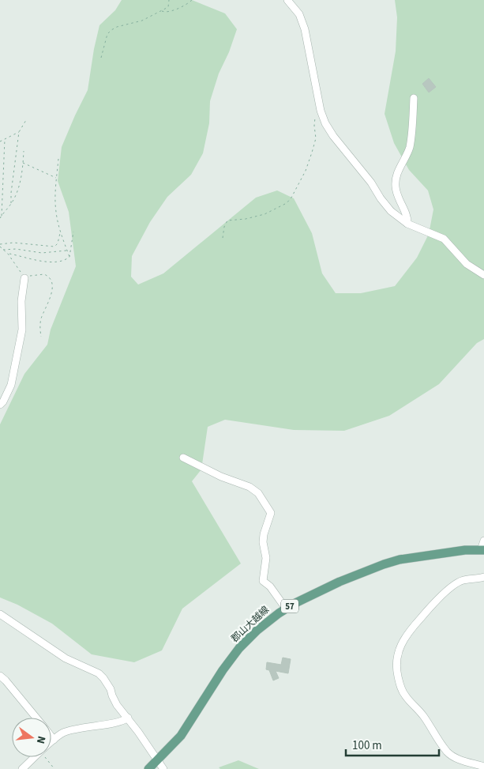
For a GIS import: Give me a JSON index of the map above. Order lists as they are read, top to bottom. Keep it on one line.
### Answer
{"streets":{"main road":["57","郡山大越線"]},"scale_bar":"100 m","north":"right"}
